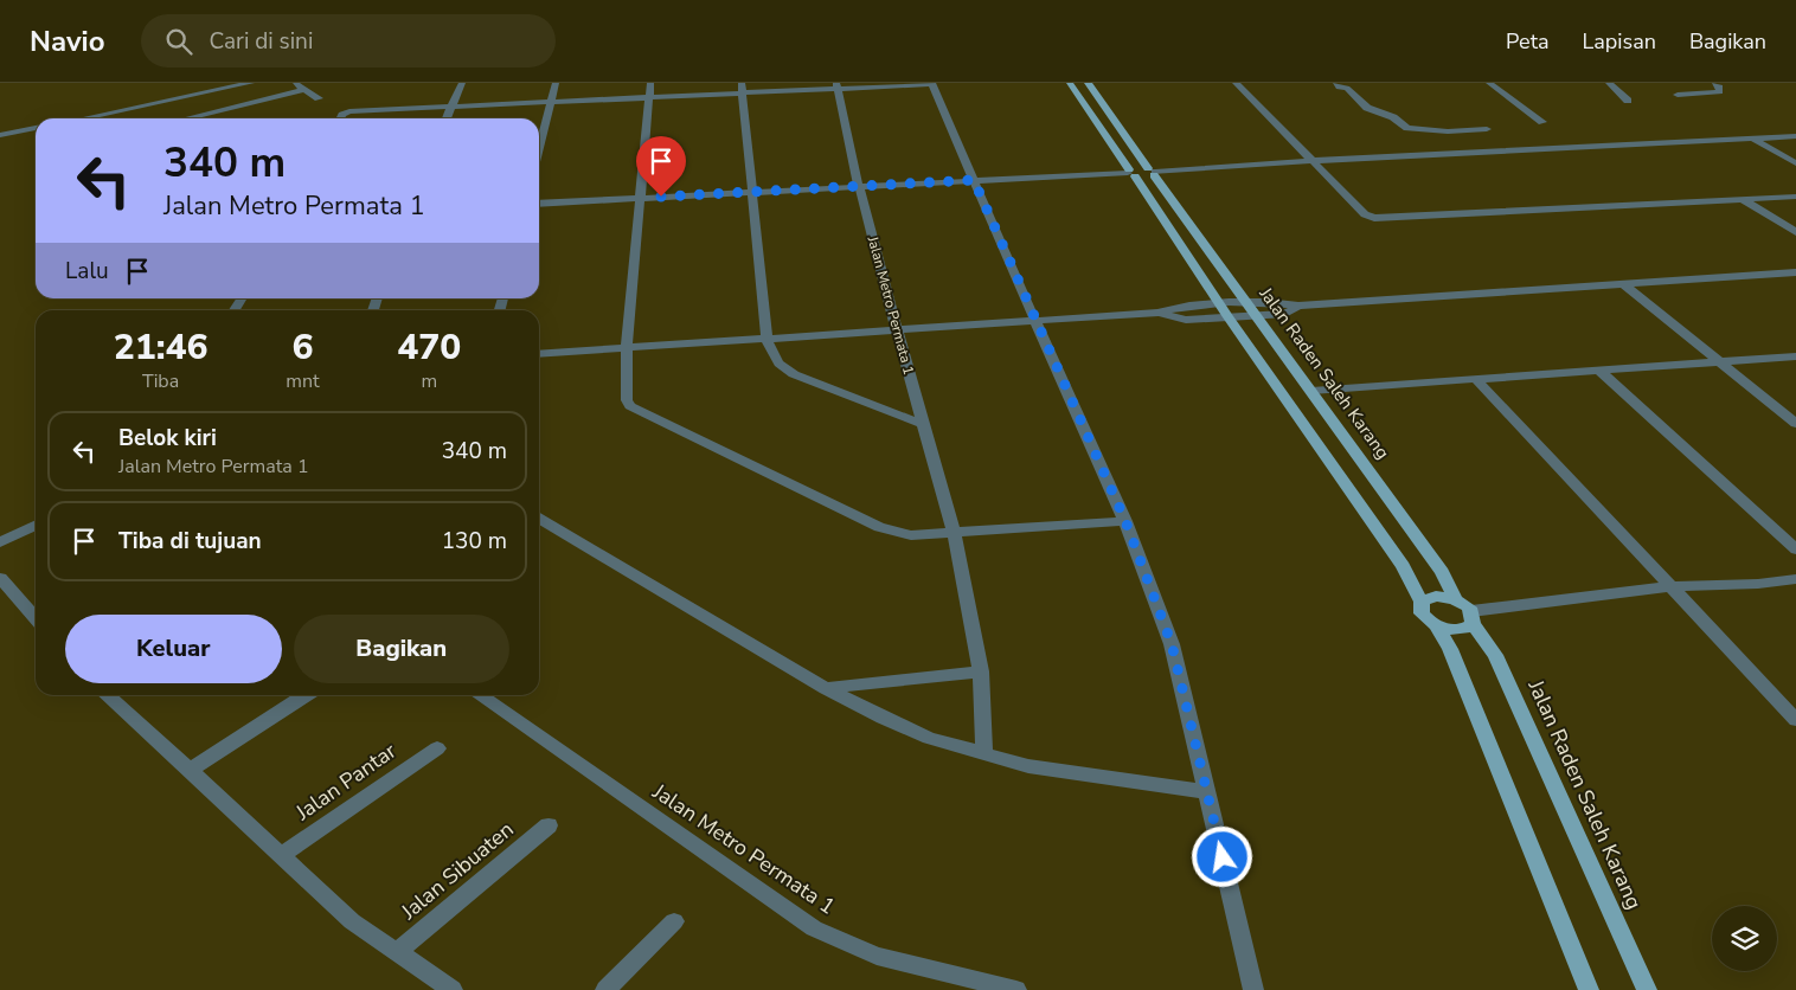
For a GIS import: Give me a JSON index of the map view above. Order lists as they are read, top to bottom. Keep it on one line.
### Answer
{"streets":{"main road":["Jalan Raden Saleh Karang"],"street":["Jalan Metro Permata 1","Jalan Pantar","Jalan Sibuaten"]},"page":{"header":"Navio","search":"Cari di sini","nav":["Peta","Lapisan","Bagikan"],"turn":["340 m","Jalan Metro Permata 1"],"then":"Lalu","eta":["21:46","Tiba","6","mnt","470","m"],"list":[{"name":"Belok kiri","note":"Jalan Metro Permata 1","value":"340 m"},{"name":"Tiba di tujuan","value":"130 m"}],"buttons":["Keluar","Bagikan"]}}
